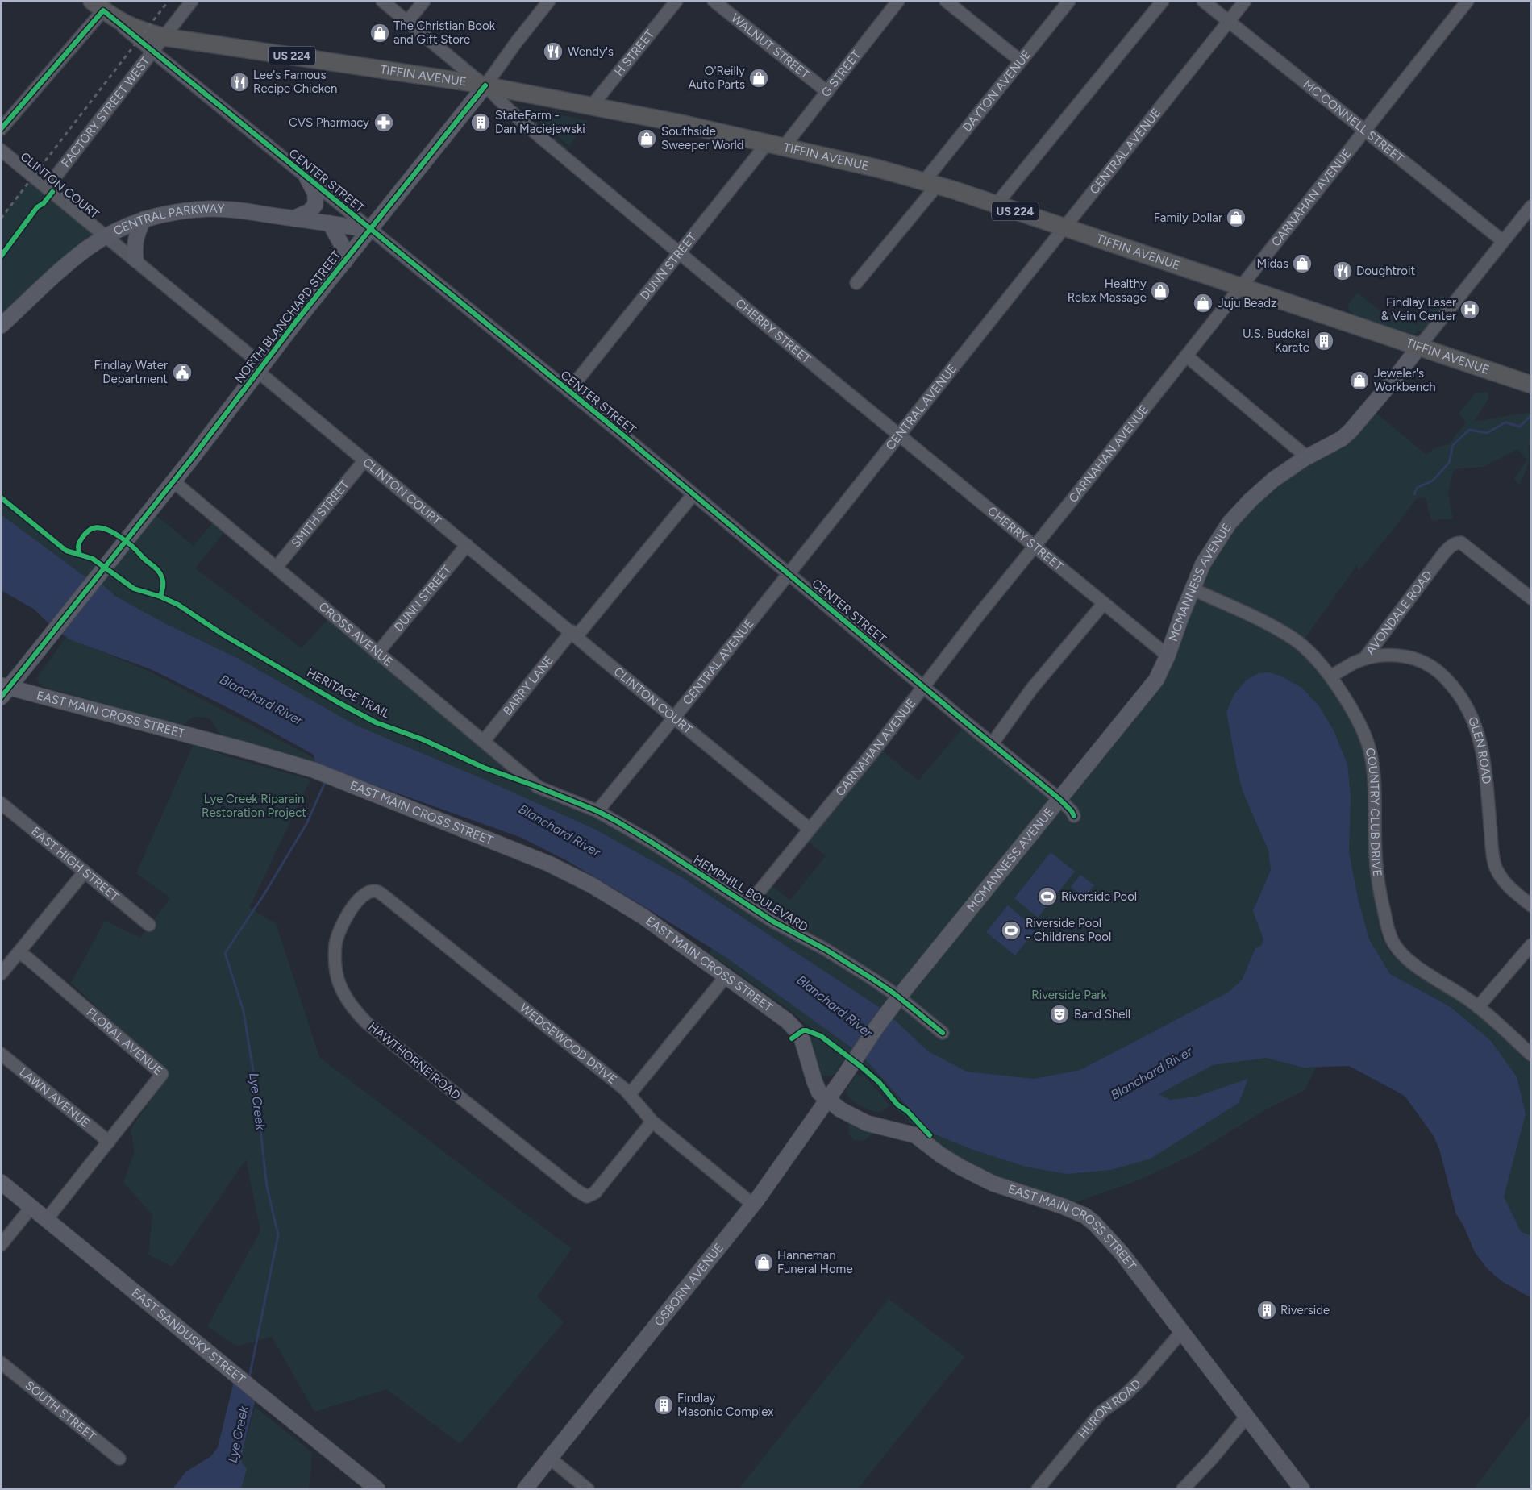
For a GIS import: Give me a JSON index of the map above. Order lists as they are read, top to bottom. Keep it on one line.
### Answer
{"streets":{"highway":["US 224","TIFFIN AVENUE"],"main road":["CENTRAL PARKWAY","NORTH BLANCHARD STREET","MCMANNESS AVENUE","EAST MAIN CROSS STREET","OSBORN AVENUE","EAST SANDUSKY STREET"],"street":["WALNUT STREET","H STREET","G STREET","DAYTON AVENUE","FACTORY STREET WEST","MC CONNELL STREET","CENTRAL AVENUE","CENTER STREET","CLINTON COURT","CARNAHAN AVENUE","DUNN STREET","CHERRY STREET","SMITH STREET","AVONDALE ROAD","CROSS AVENUE","BARRY LANE","GLEN ROAD","COUNTRY CLUB DRIVE","EAST HIGH STREET","HEMPHILL BOULEVARD","FLORAL AVENUE","WEDGEWOOD DRIVE","HAWTHORNE ROAD","LAWN AVENUE","HURON ROAD","SOUTH STREET"],"cycle path":["HERITAGE TRAIL"]},"crossings":[["WALNUT STREET","G STREET"],["H STREET","TIFFIN AVENUE"],["G STREET","TIFFIN AVENUE"],["G STREET","DUNN STREET"],["TIFFIN AVENUE","DAYTON AVENUE"],["TIFFIN AVENUE","FACTORY STREET WEST"],["TIFFIN AVENUE","CENTRAL AVENUE"],["TIFFIN AVENUE","CENTER STREET"],["TIFFIN AVENUE","CARNAHAN AVENUE"],["TIFFIN AVENUE","DUNN STREET"],["TIFFIN AVENUE","NORTH BLANCHARD STREET"],["TIFFIN AVENUE","CHERRY STREET"],["TIFFIN AVENUE","MCMANNESS AVENUE"],["FACTORY STREET WEST","CENTER STREET"],["FACTORY STREET WEST","CLINTON COURT"],["MC CONNELL STREET","CENTRAL AVENUE"],["MC CONNELL STREET","CARNAHAN AVENUE"],["MC CONNELL STREET","MCMANNESS AVENUE"],["CENTRAL AVENUE","CENTER STREET"],["CENTRAL AVENUE","CLINTON COURT"],["CENTRAL AVENUE","CHERRY STREET"],["CENTRAL AVENUE","HEMPHILL BOULEVARD"],["CENTER STREET","CARNAHAN AVENUE"],["CENTER STREET","CENTRAL PARKWAY"],["CENTER STREET","DUNN STREET"],["CENTER STREET","NORTH BLANCHARD STREET"],["CENTER STREET","MCMANNESS AVENUE"],["CENTER STREET","BARRY LANE"],["CLINTON COURT","CARNAHAN AVENUE"],["CLINTON COURT","CENTRAL PARKWAY"],["CLINTON COURT","DUNN STREET"],["CLINTON COURT","NORTH BLANCHARD STREET"],["CLINTON COURT","SMITH STREET"],["CLINTON COURT","BARRY LANE"],["CARNAHAN AVENUE","CHERRY STREET"],["CARNAHAN AVENUE","HEMPHILL BOULEVARD"],["CENTRAL PARKWAY","NORTH BLANCHARD STREET"],["DUNN STREET","CHERRY STREET"],["DUNN STREET","CROSS AVENUE"],["NORTH BLANCHARD STREET","CHERRY STREET"],["NORTH BLANCHARD STREET","CROSS AVENUE"],["NORTH BLANCHARD STREET","EAST MAIN CROSS STREET"],["CHERRY STREET","MCMANNESS AVENUE"],["SMITH STREET","CROSS AVENUE"],["MCMANNESS AVENUE","COUNTRY CLUB DRIVE"],["MCMANNESS AVENUE","OSBORN AVENUE"],["AVONDALE ROAD","GLEN ROAD"],["AVONDALE ROAD","COUNTRY CLUB DRIVE"],["CROSS AVENUE","BARRY LANE"],["CROSS AVENUE","HEMPHILL BOULEVARD"],["EAST MAIN CROSS STREET","OSBORN AVENUE"],["EAST MAIN CROSS STREET","HURON ROAD"],["FLORAL AVENUE","LAWN AVENUE"],["FLORAL AVENUE","EAST SANDUSKY STREET"],["WEDGEWOOD DRIVE","HAWTHORNE ROAD"],["WEDGEWOOD DRIVE","OSBORN AVENUE"]],"water":["Blanchard River","Lye Creek"],"parks":["Lye Creek Riparain Restoration Project","Riverside Park"],"places":{"shop":["The Christian Book and Gift Store","O'Reilly Auto Parts","Southside Sweeper World","Family Dollar","Midas","Healthy Relax Massage","Juju Beadz","Jeweler's Workbench","Hanneman Funeral Home"],"restaurant":["Wendy's","Lee's Famous Recipe Chicken","Doughtroit"],"pharmacy":["CVS Pharmacy"],"building":["StateFarm - Dan Maciejewski","U.S. Budokai Karate","Riverside","Findlay Masonic Complex"],"hospital":["Findlay Laser & Vein Center"],"public building":["Findlay Water Department"],"sports":["Riverside Pool","Riverside Pool - Childrens Pool"],"theatre":["Band Shell"]}}
